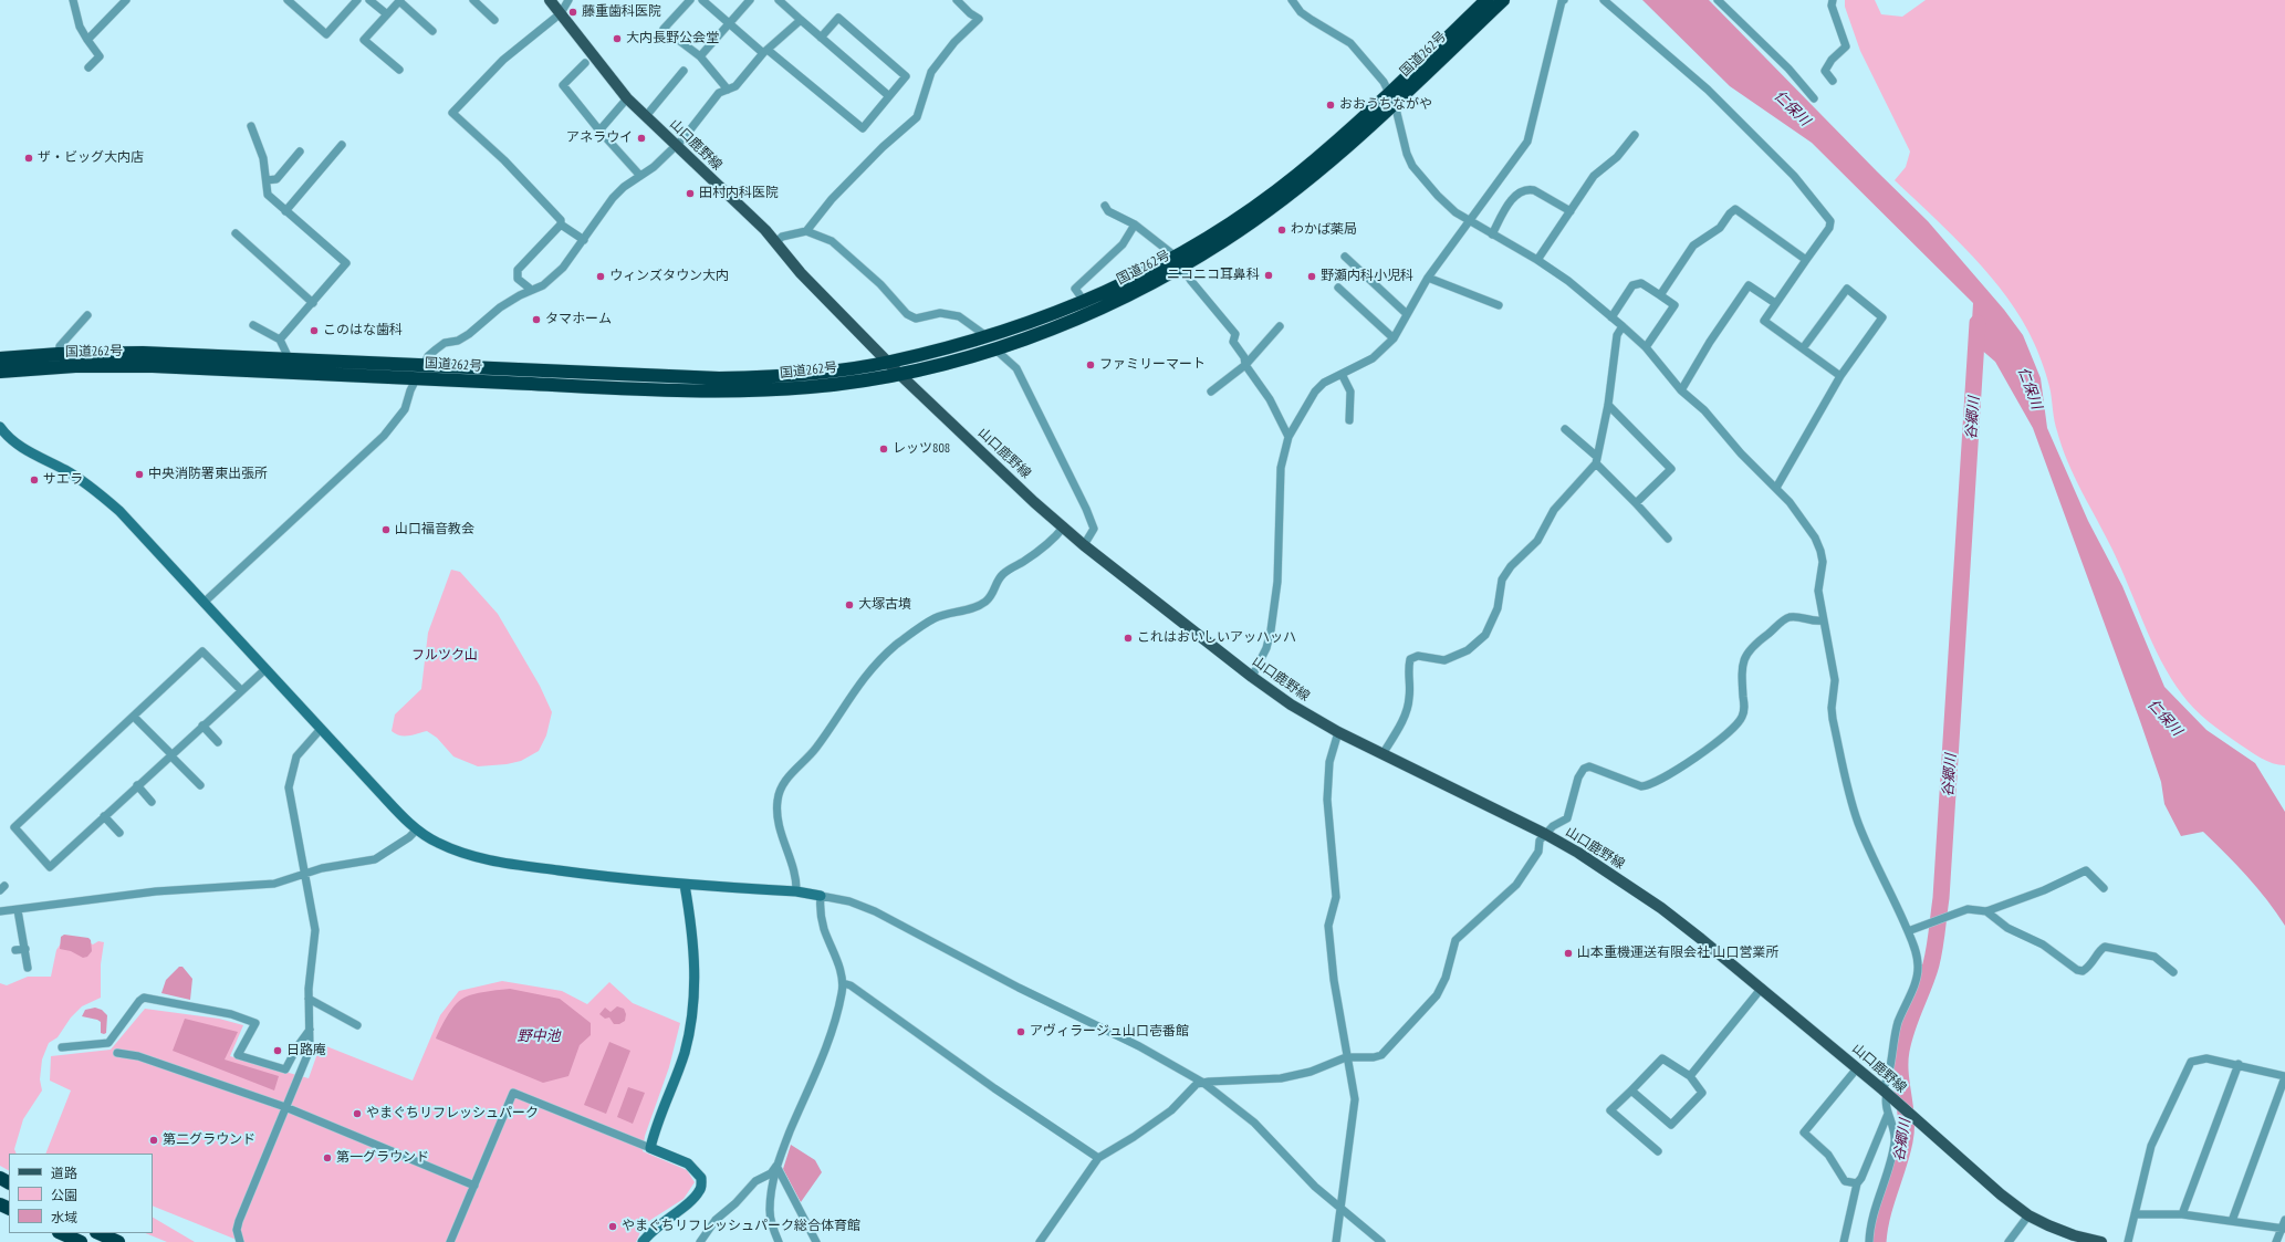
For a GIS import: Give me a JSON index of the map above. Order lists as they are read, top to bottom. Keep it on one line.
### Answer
{"streets":{"highway":["国道262号"],"main road":["山口鹿野線"]},"crossings":[["国道262号","山口鹿野線"]],"water":["仁保川","谷郷川","野中池"],"parks":["フルツク山"],"places":["藤重歯科医院","大内長野公会堂","おおうちながや","アネラウイ","ザ・ビッグ大内店","田村内科医院","わかば薬局","ニコニコ耳鼻科","ウィンズタウン大内","野瀬内科小児科","タマホーム","このはな歯科","ファミリーマート","レッツ808","中央消防署東出張所","サエラ","山口福音教会","大塚古墳","これはおいしいアッハッハ","山本重機運送有限会社 山口営業所","アヴィラージュ山口壱番館","日路庵","やまぐちリフレッシュパーク","第二グラウンド","第一グラウンド","やまぐちリフレッシュパーク総合体育館"],"legend":["道路","公園","水域"]}
